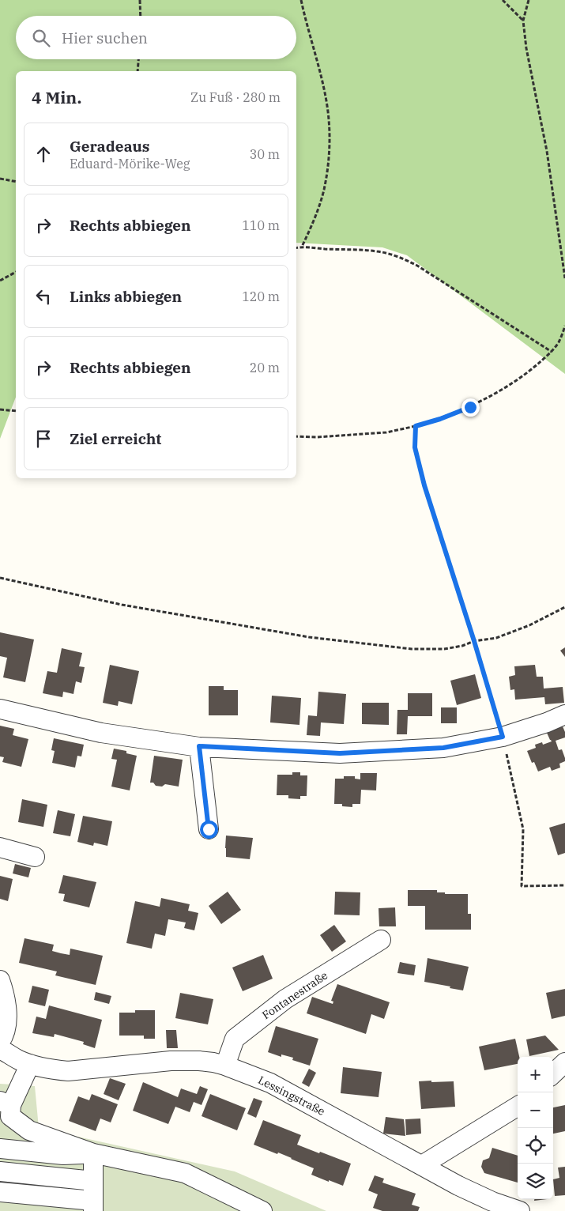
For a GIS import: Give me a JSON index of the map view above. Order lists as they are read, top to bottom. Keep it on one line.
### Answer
{"streets":{"street":["Fontanestraße","Lessingstraße"]},"crossings":[["Fontanestraße","Lessingstraße"]],"page":{"search":"Hier suchen","heading":["4 Min.","Zu Fuß · 280 m"],"list":[["Geradeaus","Eduard-Mörike-Weg","30 m"],["Rechts abbiegen","110 m"],["Links abbiegen","120 m"],["Rechts abbiegen","20 m"],"Ziel erreicht"],"map_buttons":["+","−"]}}
